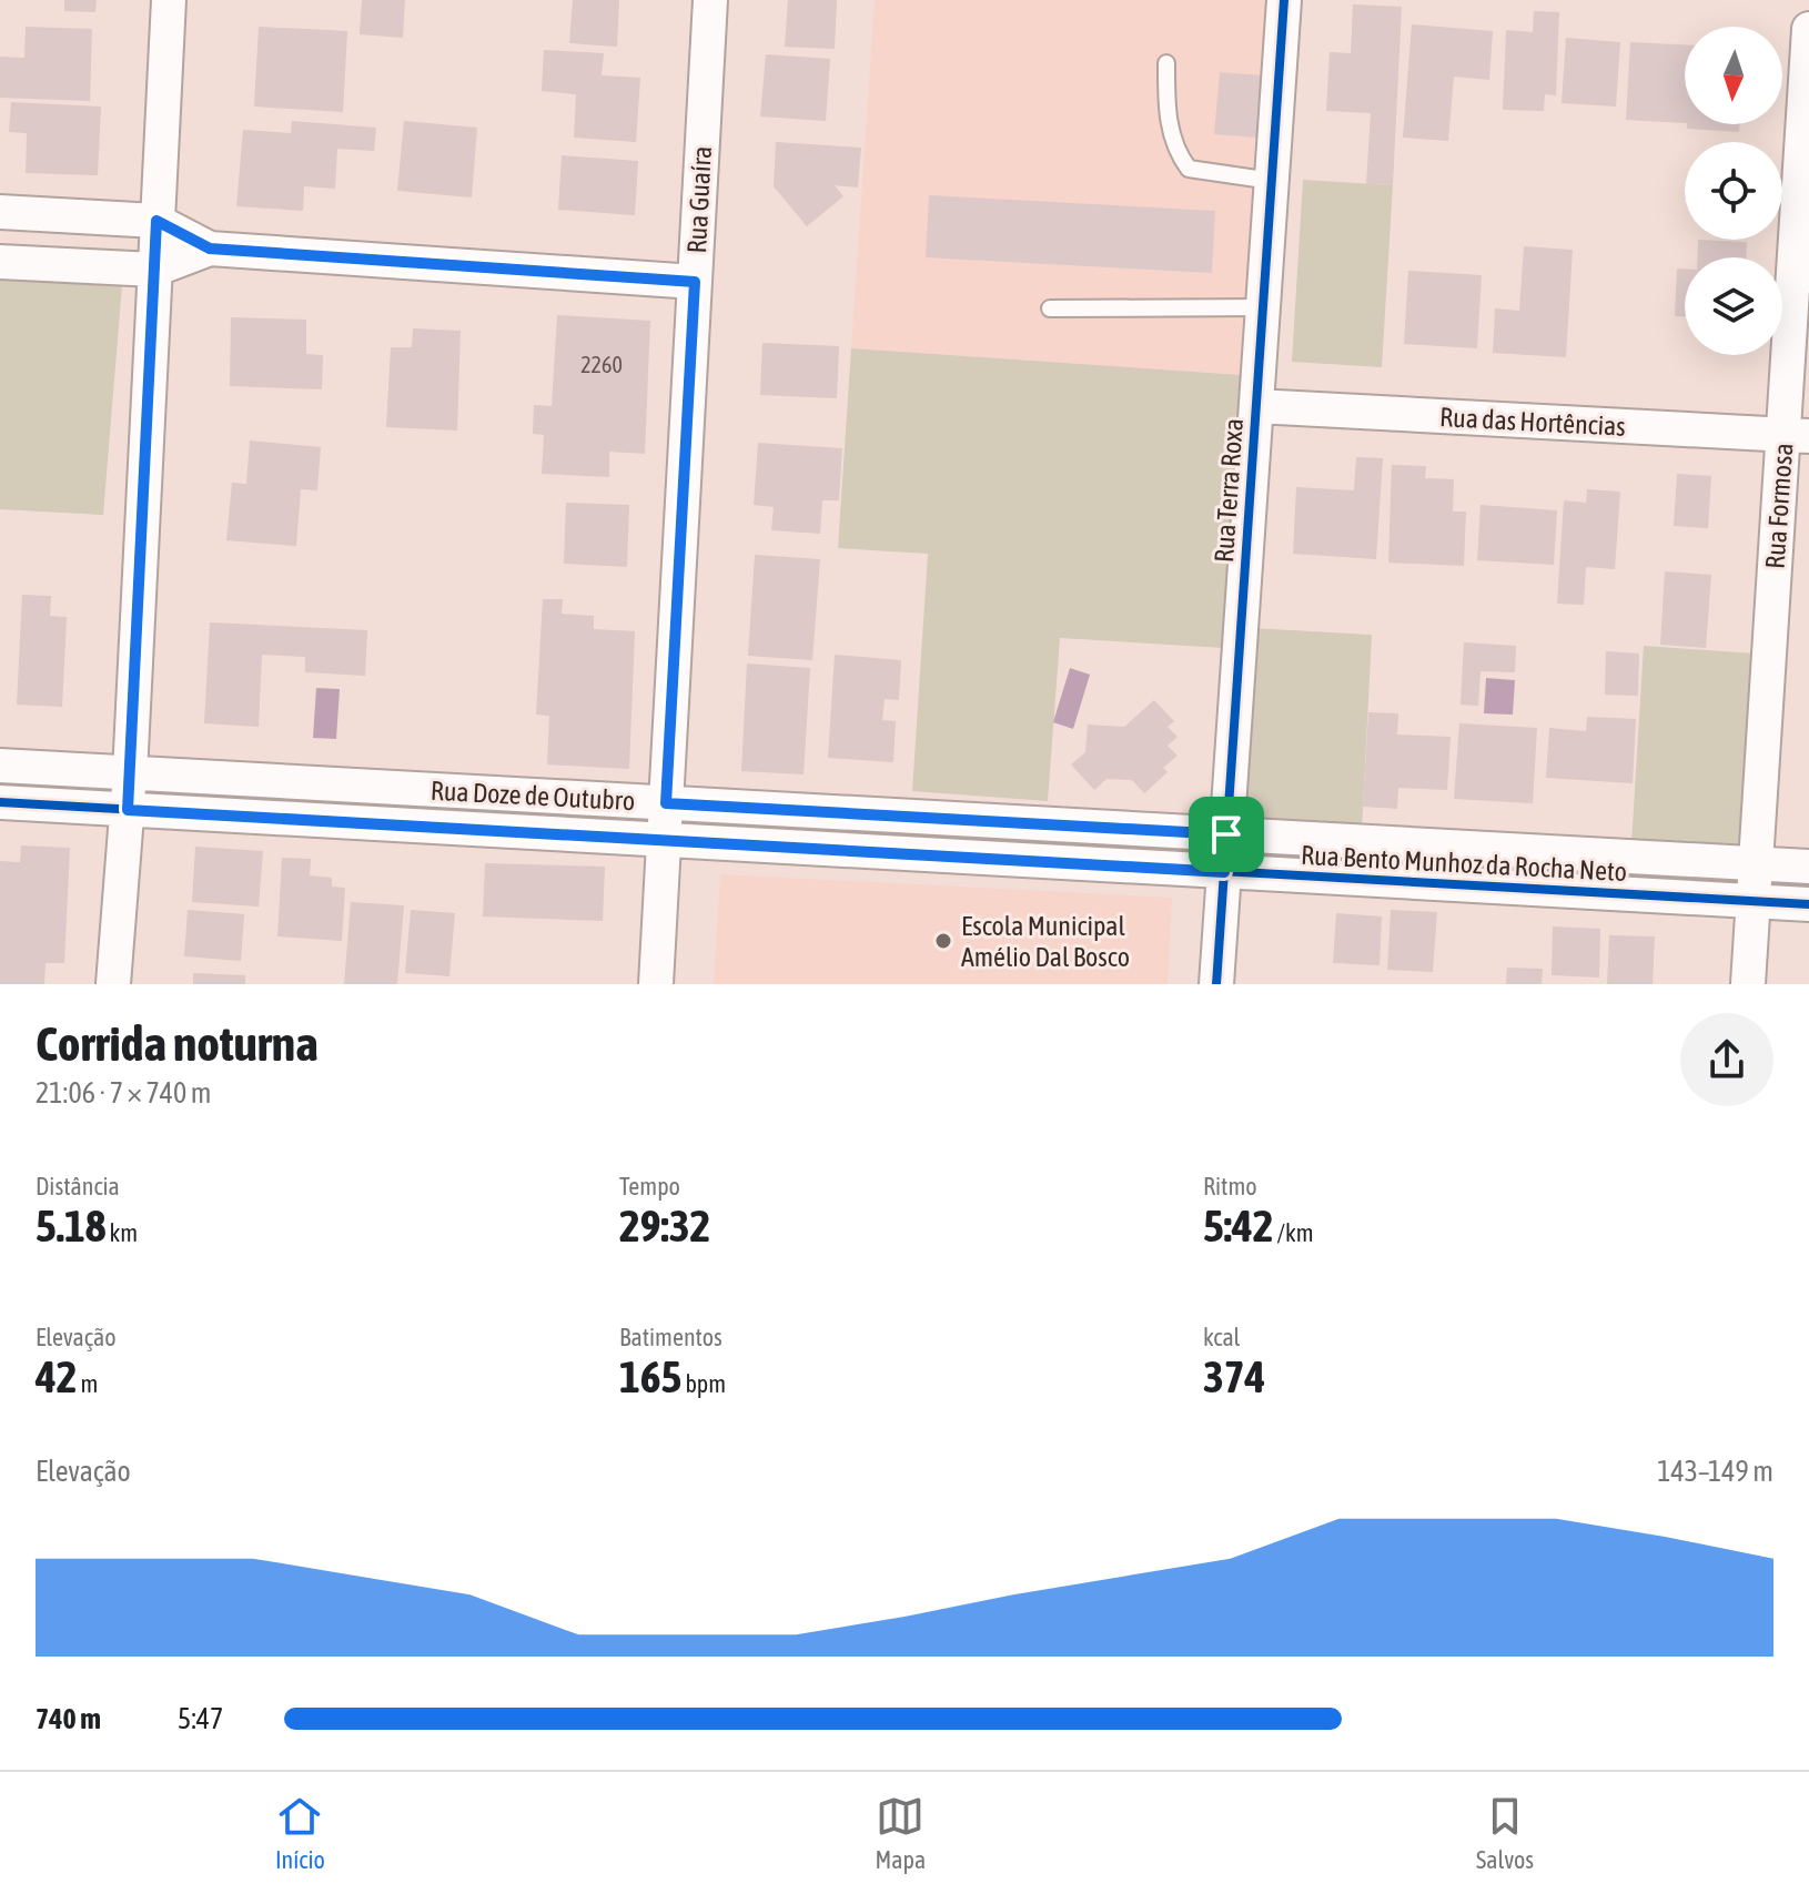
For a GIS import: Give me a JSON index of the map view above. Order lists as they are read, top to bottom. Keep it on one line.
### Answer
{"streets":{"street":["Rua Guaíra","Rua das Hortências","Rua Terra Roxa","Rua Formosa","Rua Doze de Outubro","Rua Bento Munhoz da Rocha Neto"]},"crossings":[["Rua Guaíra","Rua Doze de Outubro"],["Rua Guaíra","Rua Bento Munhoz da Rocha Neto"],["Rua das Hortências","Rua Terra Roxa"],["Rua das Hortências","Rua Formosa"],["Rua Terra Roxa","Rua Doze de Outubro"],["Rua Terra Roxa","Rua Bento Munhoz da Rocha Neto"],["Rua Formosa","Rua Doze de Outubro"],["Rua Formosa","Rua Bento Munhoz da Rocha Neto"]],"places":["Escola Municipal Amélio Dal Bosco"],"house_numbers":["2260"],"north":"bottom","page":{"heading":["Corrida noturna","21:06 · 7 × 740 m"],"stats":[["Distância","5.18 km"],["Tempo","29:32"],["Ritmo","5:42 /km"],["Elevação","42 m"],["Batimentos","165 bpm"],["kcal","374"]],"chart":["Elevação","143–149 m"],"list":[{"name":"740 m","note":"5:47"}],"tabs":["Início","Mapa","Salvos"]}}
